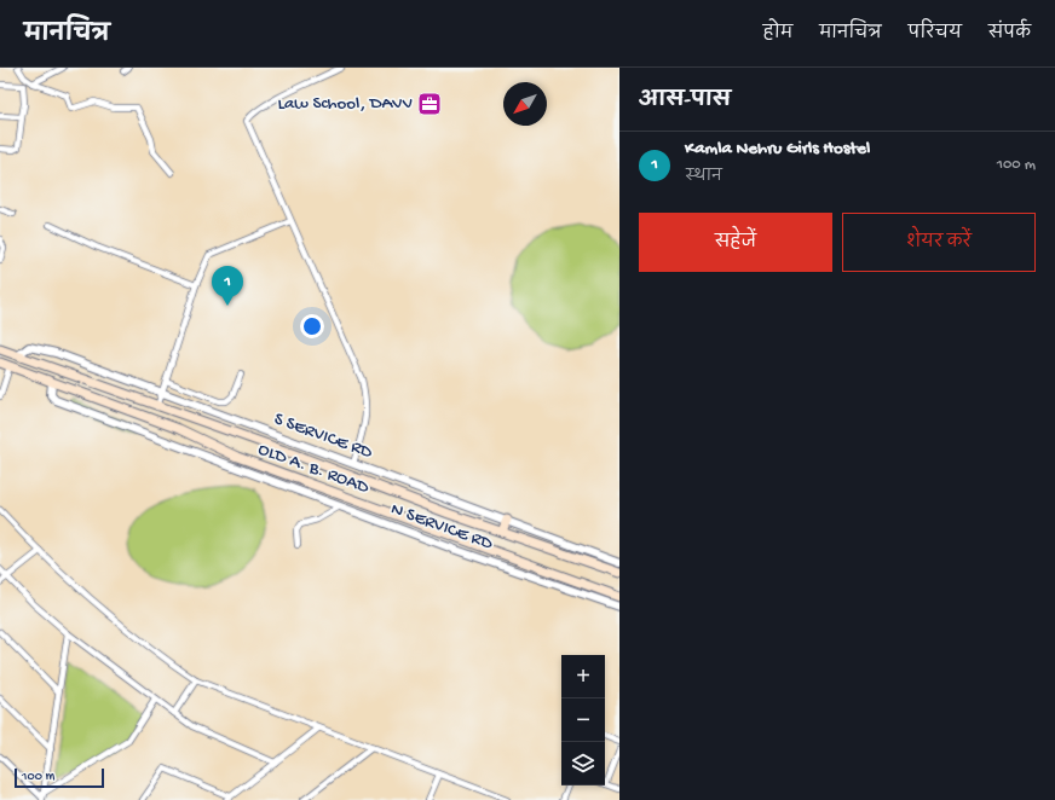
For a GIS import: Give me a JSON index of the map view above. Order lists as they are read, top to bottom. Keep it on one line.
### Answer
{"streets":{"main road":["OLD A. B. ROAD"],"street":["S SERVICE RD","N SERVICE RD"]},"crossings":[["S SERVICE RD","OLD A. B. ROAD"],["OLD A. B. ROAD","N SERVICE RD"]],"places":{"office":["Law School, DAVV"]},"scale_bar":"100 m","north":"bottom left","page":{"header":"मानचित्र","nav":["होम","मानचित्र","परिचय","संपर्क"],"heading":"आस-पास","list":[{"mark":"1","name":"Kamla Nehru Girls Hostel","note":"स्थान","value":"100 m"}],"buttons":["सहेजें","शेयर करें"],"pins":"1","map_buttons":["+","−"],"scale":"100 m"}}
